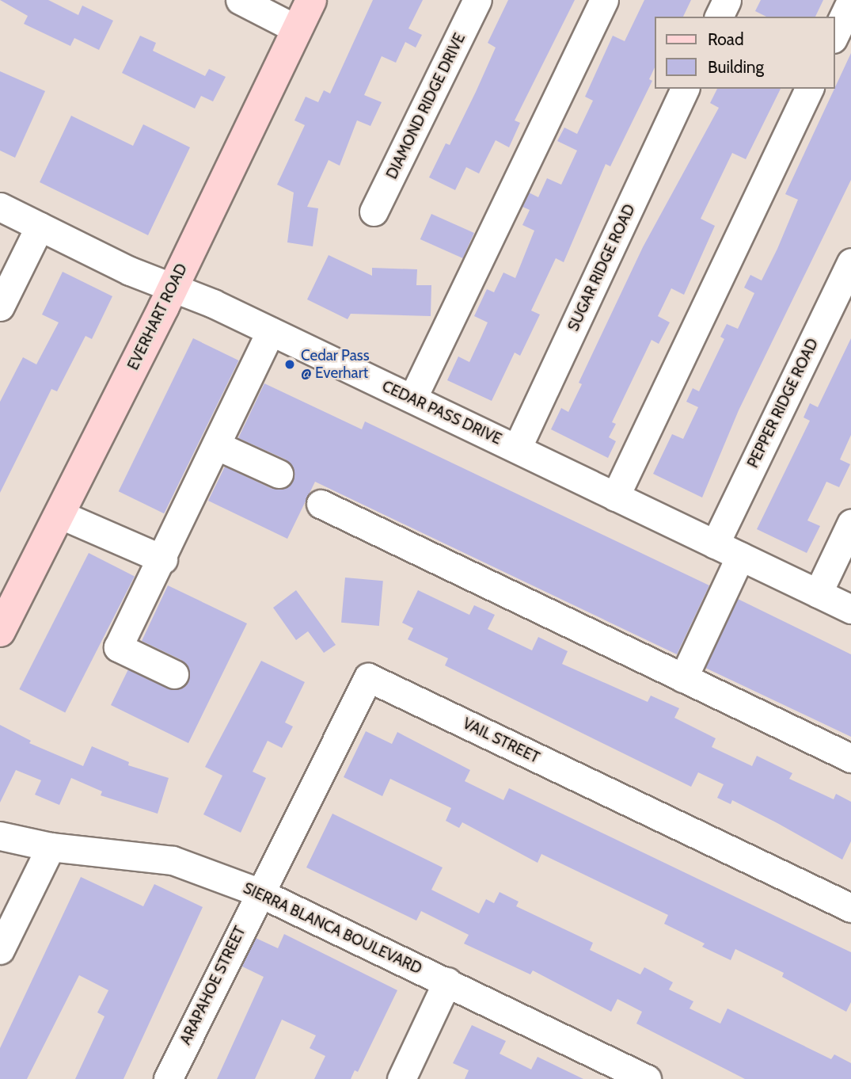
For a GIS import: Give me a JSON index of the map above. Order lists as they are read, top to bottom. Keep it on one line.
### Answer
{"streets":{"main road":["EVERHART ROAD"],"street":["DIAMOND RIDGE DRIVE","SUGAR RIDGE ROAD","PEPPER RIDGE ROAD","CEDAR PASS DRIVE","VAIL STREET","SIERRA BLANCA BOULEVARD","ARAPAHOE STREET"]},"crossings":[["SUGAR RIDGE ROAD","CEDAR PASS DRIVE"],["EVERHART ROAD","CEDAR PASS DRIVE"],["PEPPER RIDGE ROAD","CEDAR PASS DRIVE"],["VAIL STREET","SIERRA BLANCA BOULEVARD"],["VAIL STREET","ARAPAHOE STREET"],["SIERRA BLANCA BOULEVARD","ARAPAHOE STREET"]],"places":["Cedar Pass @ Everhart"],"legend":["Road","Building"]}
